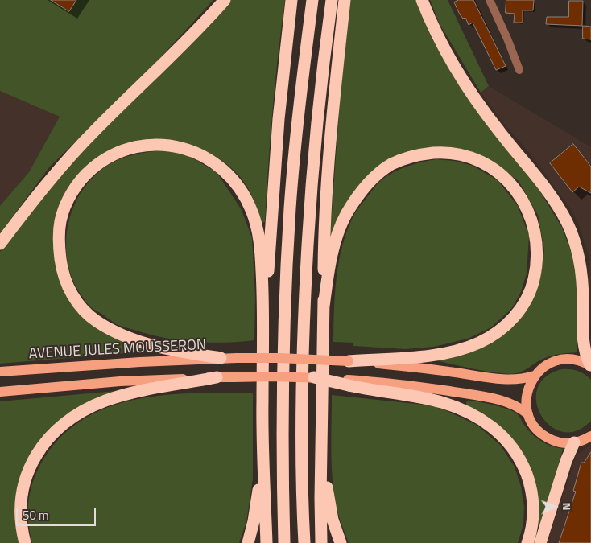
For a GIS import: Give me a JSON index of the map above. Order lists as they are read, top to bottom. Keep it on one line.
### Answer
{"streets":{"main road":["AVENUE JULES MOUSSERON"]},"scale_bar":"50 m","north":"right"}
